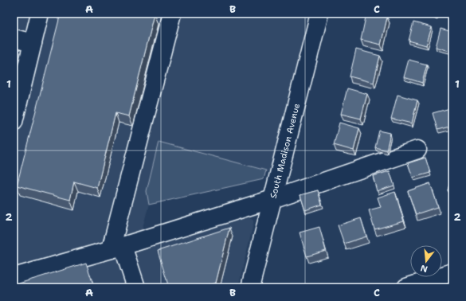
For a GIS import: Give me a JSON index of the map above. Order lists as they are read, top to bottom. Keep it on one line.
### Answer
{"streets":{"street":["South Madison Avenue"]},"north":"bottom","grid":{"columns":["A","B","C"],"rows":["1","2"]}}
